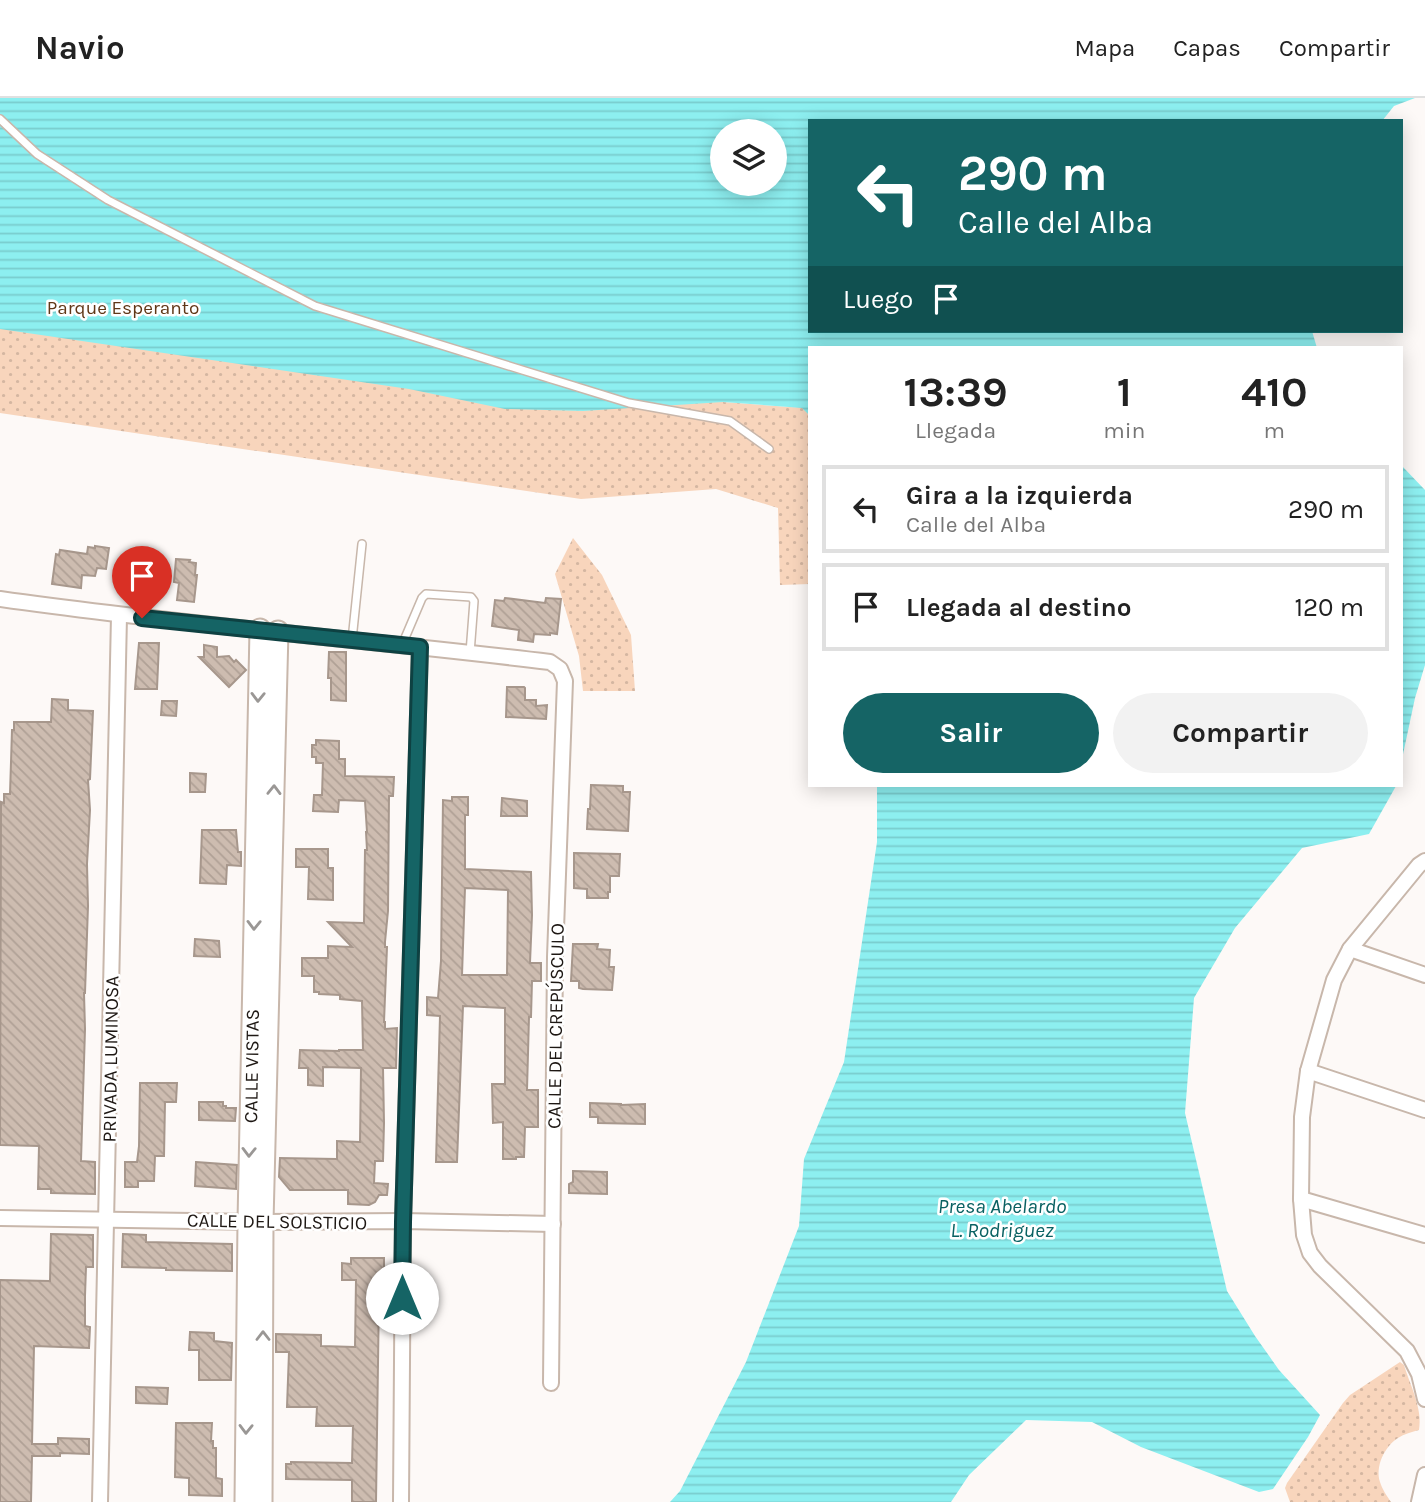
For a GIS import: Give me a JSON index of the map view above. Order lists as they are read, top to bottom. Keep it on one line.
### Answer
{"streets":{"street":["CALLE DEL CREPÚSCULO","PRIVADA LUMINOSA","CALLE VISTAS","CALLE DEL SOLSTICIO"]},"crossings":[["CALLE DEL CREPÚSCULO","CALLE DEL SOLSTICIO"],["PRIVADA LUMINOSA","CALLE DEL SOLSTICIO"],["CALLE VISTAS","CALLE DEL SOLSTICIO"]],"water":["Presa Abelardo L. Rodriguez"],"parks":["Parque Esperanto"],"page":{"header":"Navio","nav":["Mapa","Capas","Compartir"],"turn":["290 m","Calle del Alba"],"then":"Luego","eta":["13:39","Llegada","1","min","410","m"],"list":[{"name":"Gira a la izquierda","note":"Calle del Alba","value":"290 m"},{"name":"Llegada al destino","value":"120 m"}],"buttons":["Salir","Compartir"]}}
